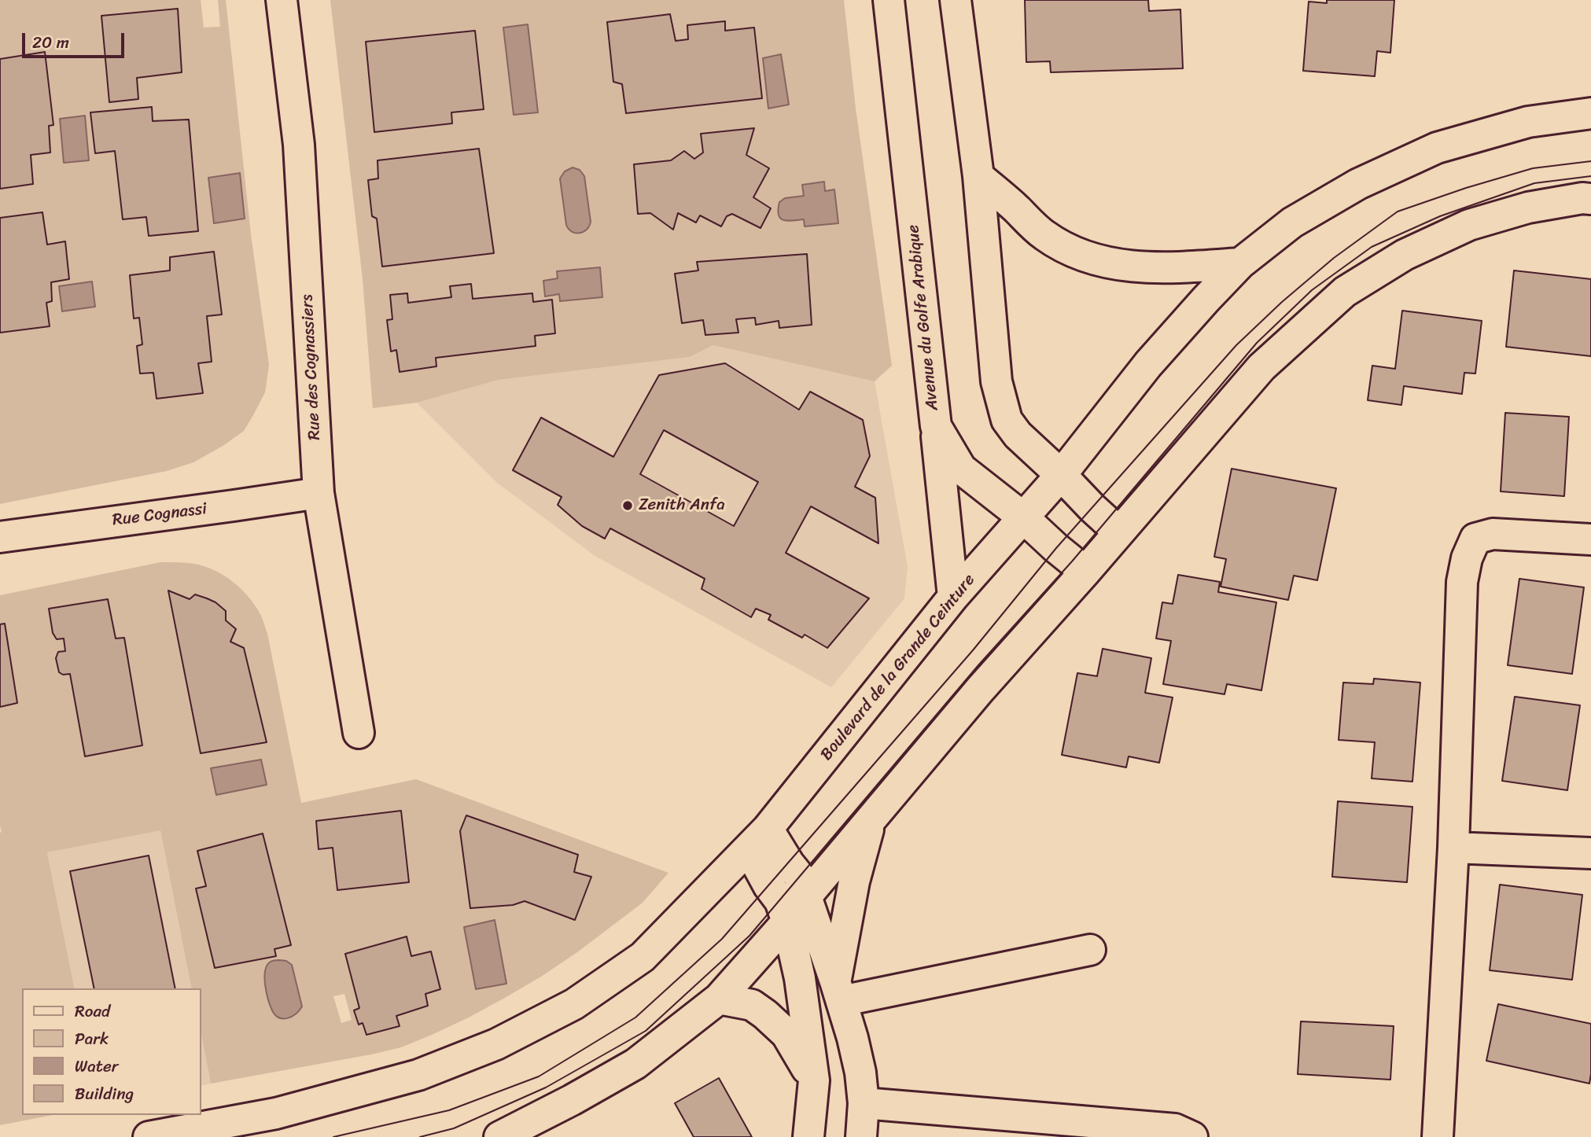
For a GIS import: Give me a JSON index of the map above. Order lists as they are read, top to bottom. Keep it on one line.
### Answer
{"streets":{"street":["Avenue du Golfe Arabique","Rue des Cognassiers","Rue Cognassi","Boulevard de la Grande Ceinture"]},"crossings":[["Avenue du Golfe Arabique","Boulevard de la Grande Ceinture"],["Rue des Cognassiers","Rue Cognassi"]],"places":["Zenith Anfa"],"legend":["Road","Park","Water","Building"],"scale_bar":"20 m"}
